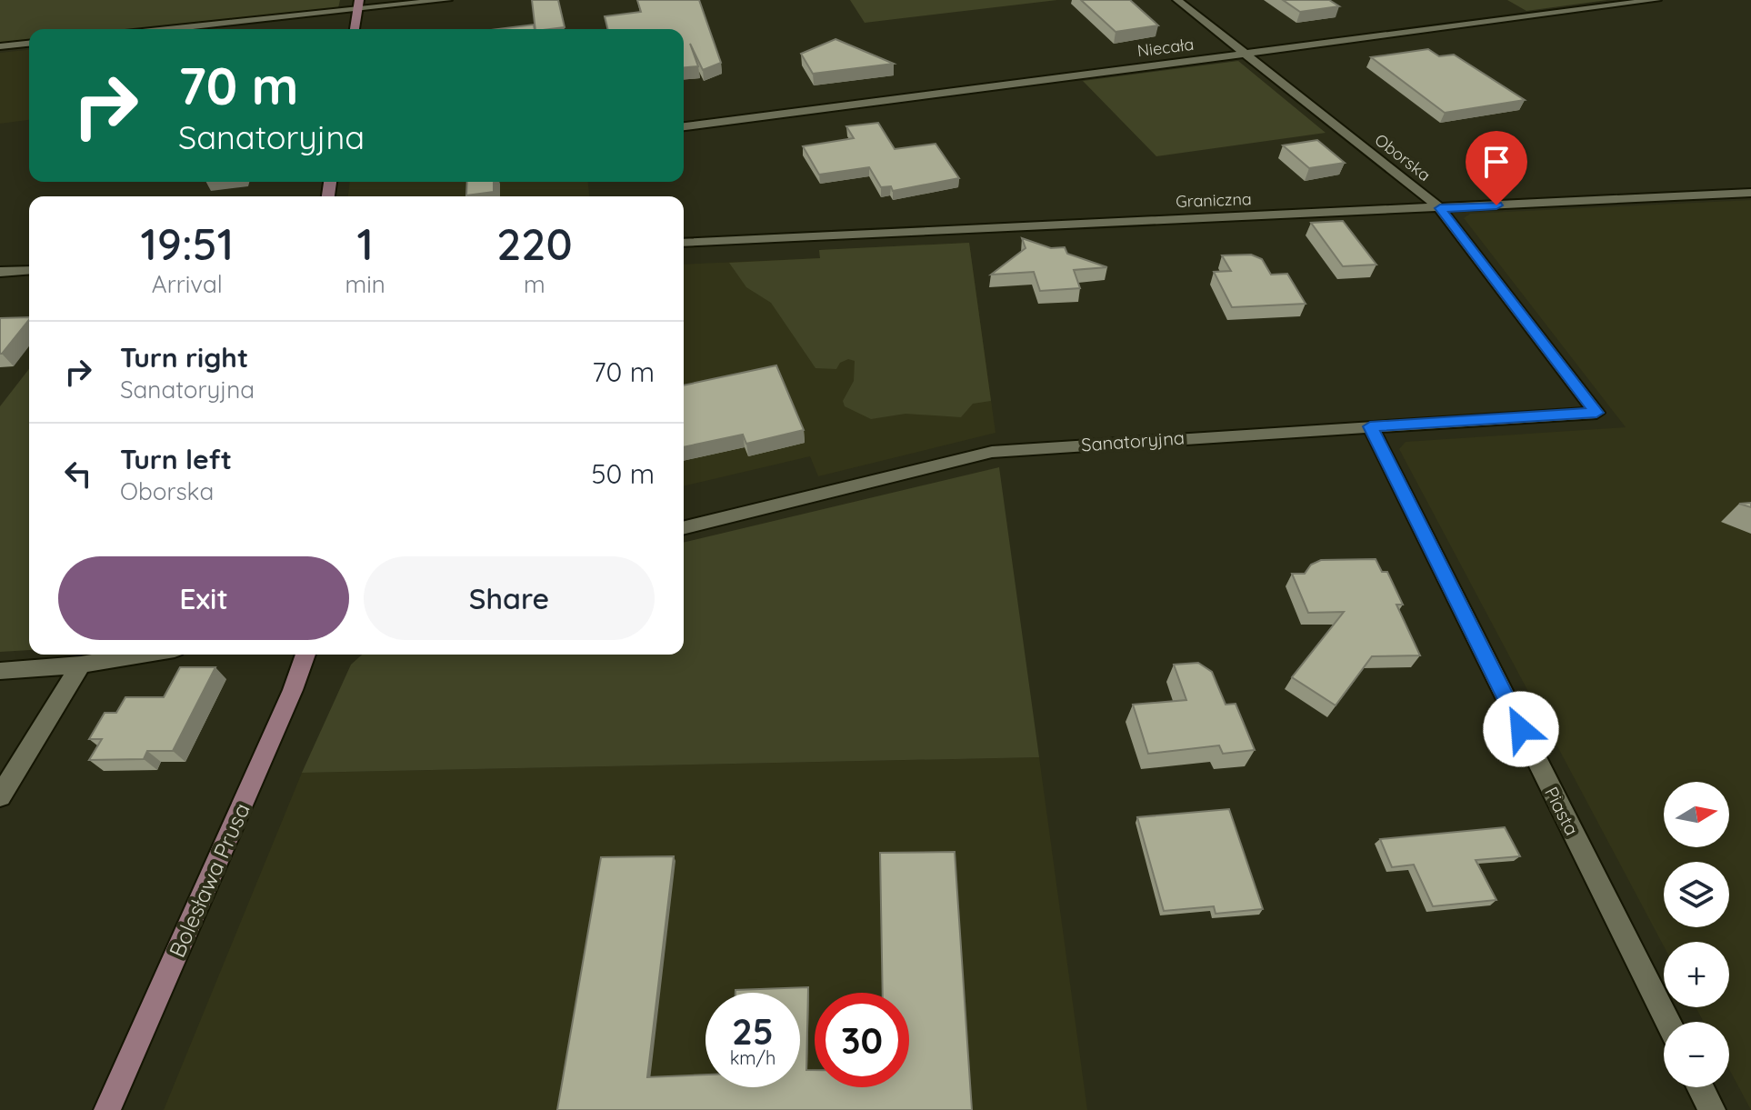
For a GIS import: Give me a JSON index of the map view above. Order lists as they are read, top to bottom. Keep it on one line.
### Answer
{"streets":{"street":["Niecała","Oborska","Graniczna","Sanatoryjna","Piasta","Bolesława Prusa"]},"crossings":[["Niecała","Oborska"],["Oborska","Graniczna"],["Oborska","Sanatoryjna"],["Sanatoryjna","Piasta"]],"north":"right","page":{"turn":["70 m","Sanatoryjna"],"eta":["19:51","Arrival","1","min","220","m"],"list":[{"name":"Turn right","note":"Sanatoryjna","value":"70 m"},{"name":"Turn left","note":"Oborska","value":"50 m"}],"buttons":["Exit","Share"],"map_buttons":["+","−"],"speed":"25 km/h","limit":"30"}}
